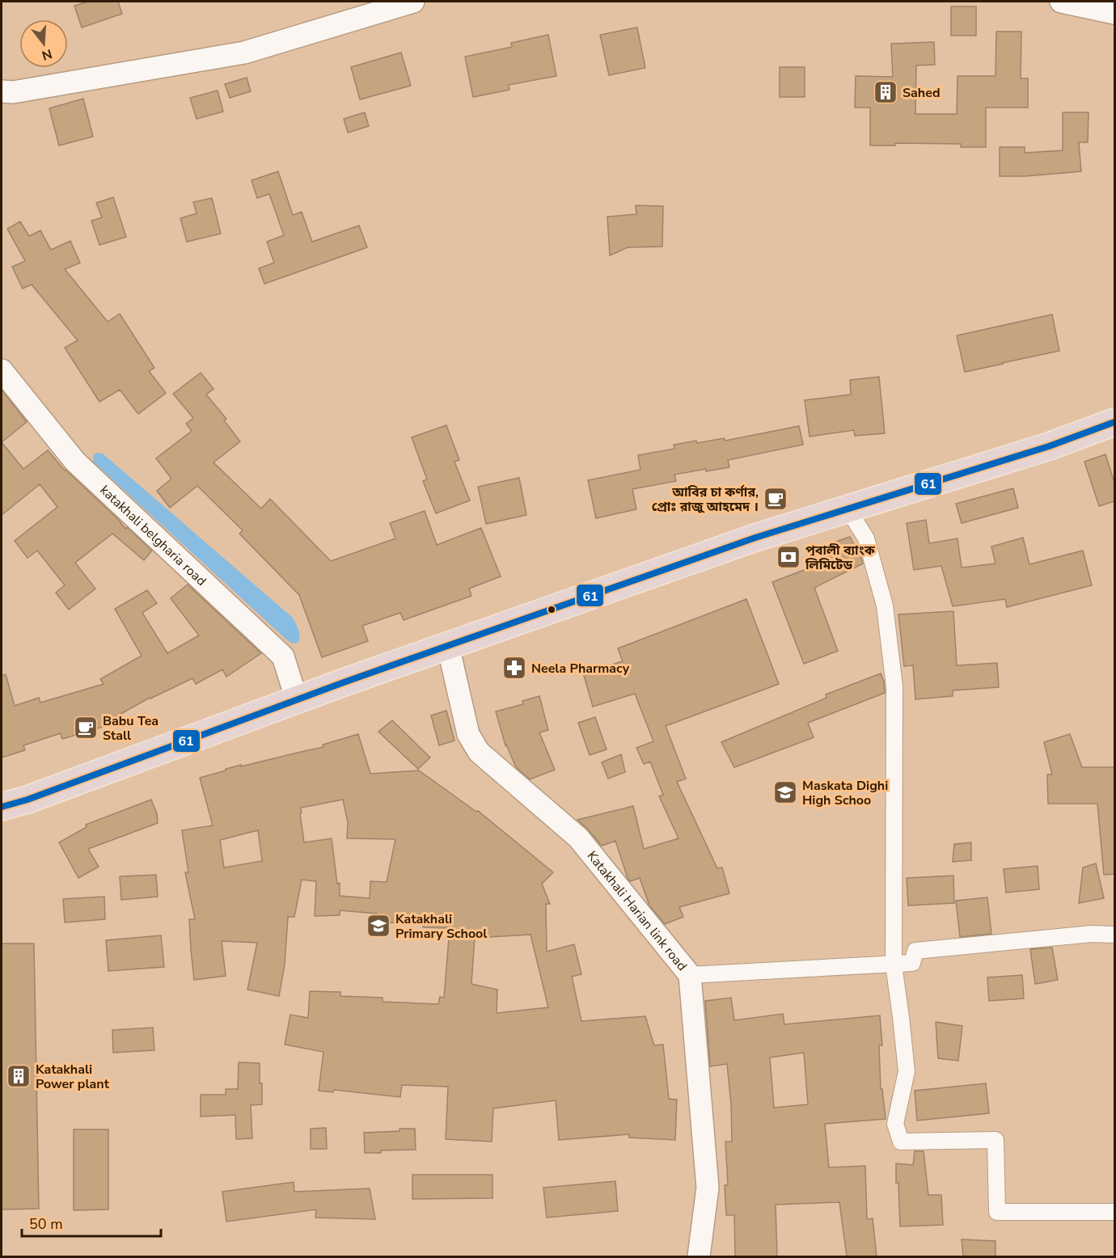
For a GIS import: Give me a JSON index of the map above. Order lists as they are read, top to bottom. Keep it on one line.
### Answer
{"streets":{"street":["katakhali belgharia road","Katakhali Harian link road"]},"places":{"building":["Sahed","Katakhali Power plant"],"cafe":["আবির চা কর্ণার, প্রোঃ রাজু আহমেদ ।","Babu Tea Stall"],"bank":["পূবালী ব্যাংক লিমিটেড"],"pharmacy":["Neela Pharmacy"],"school or university":["Maskata Dighi High Schoo","Katakhali Primary School"]},"lines":["transit line 61"],"scale_bar":"50 m","north":"bottom"}
